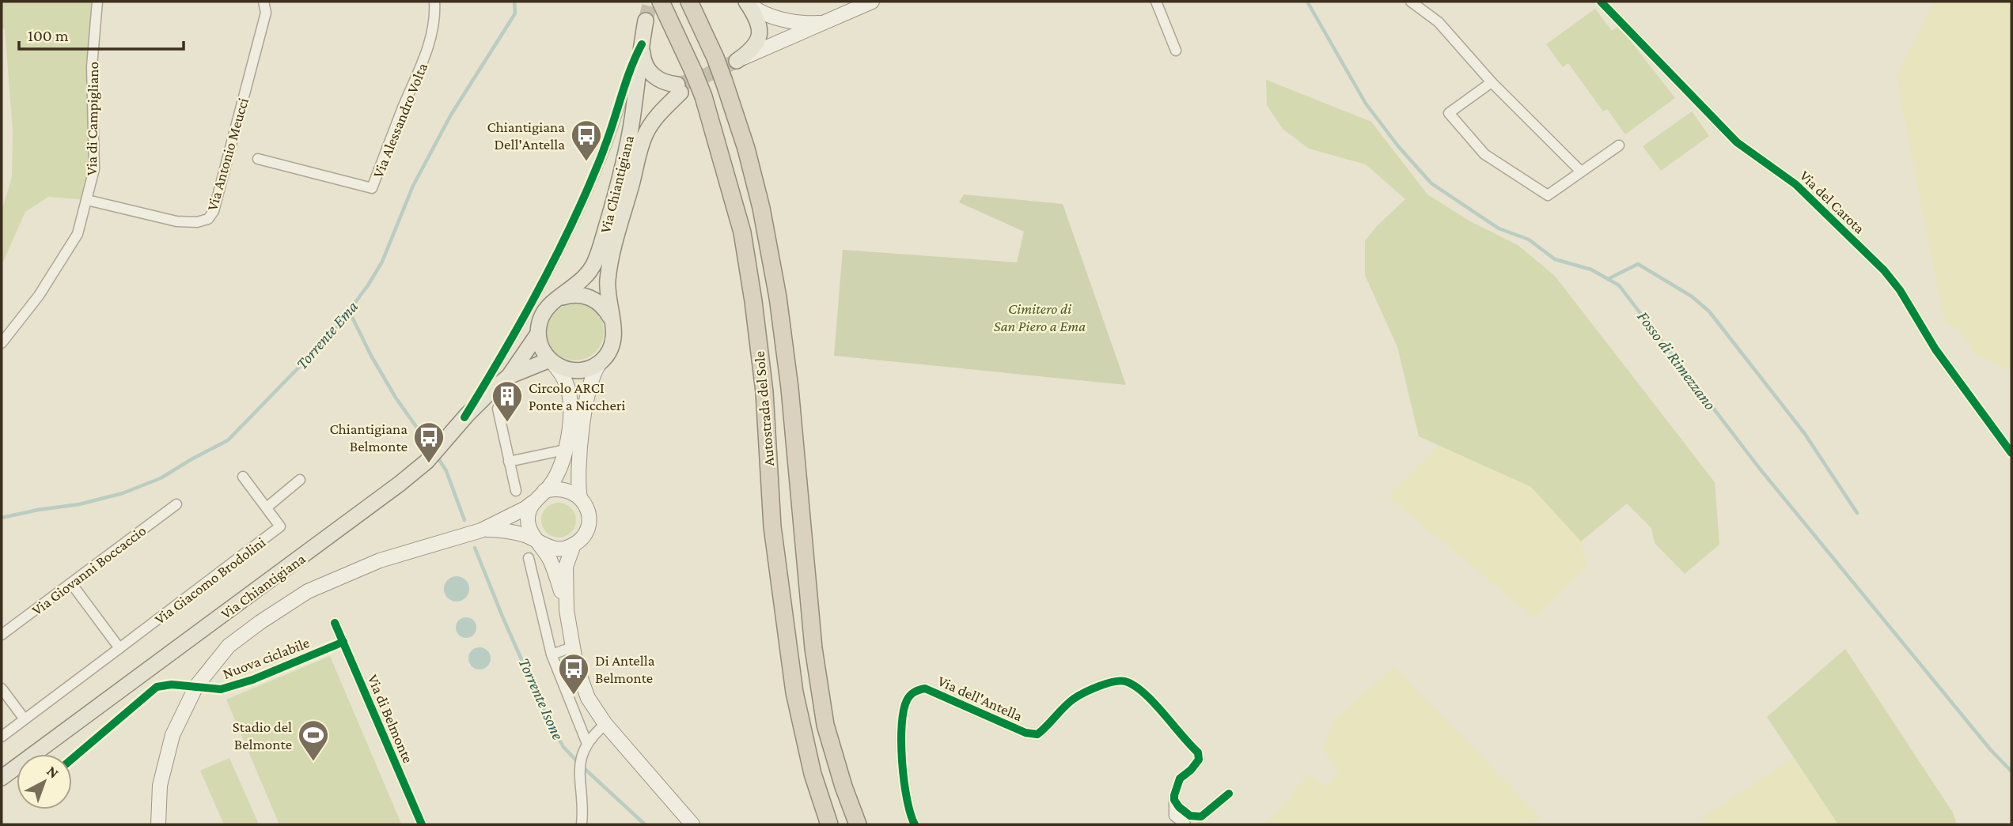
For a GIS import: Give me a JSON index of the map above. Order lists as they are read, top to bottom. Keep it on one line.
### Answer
{"streets":{"highway":["Autostrada del Sole"],"main road":["Via Chiantigiana"],"street":["Via di Campigliano","Via Alessandro Volta","Via Antonio Meucci","Via del Carota","Via Giovanni Boccaccio","Via Giacomo Brodolini","Via dell'Antella","Via di Belmonte"],"cycle path":["Nuova ciclabile"]},"crossings":[["Via di Campigliano","Via Antonio Meucci"]],"water":["Torrente Ema","Fosso di Rimezzano","Torrente Isone"],"parks":["Cimitero di San Piero a Ema"],"places":{"bus stop":["Chiantigiana Dell'Antella","Chiantigiana Belmonte","Di Antella Belmonte"],"building":["Circolo ARCI Ponte a Niccheri"],"sports":["Stadio del Belmonte"]},"scale_bar":"100 m","north":"top right"}
